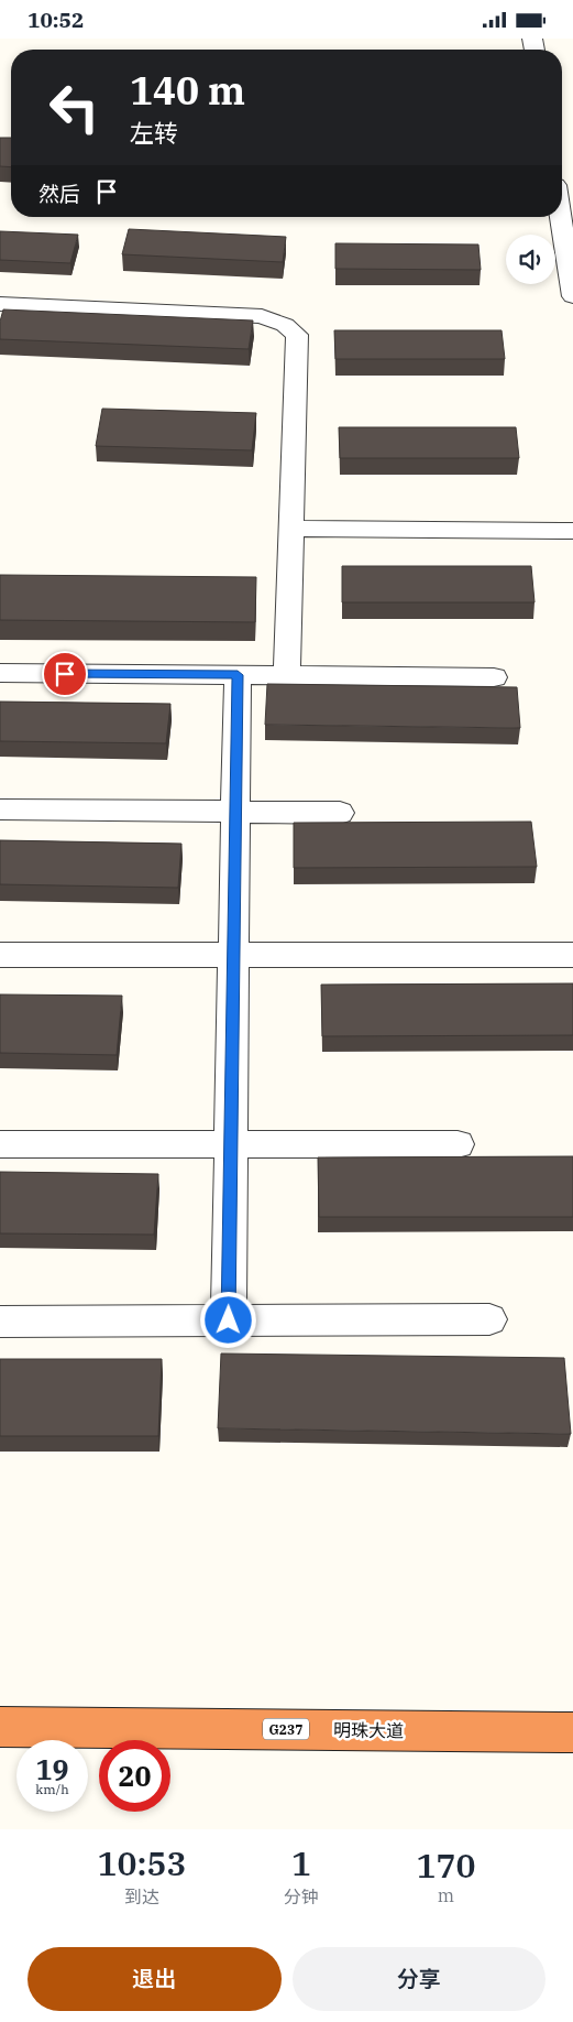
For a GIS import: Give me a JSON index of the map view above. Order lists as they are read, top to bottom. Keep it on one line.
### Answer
{"streets":{"highway":["G237","明珠大道"]},"page":{"status":"10:52","turn":["140 m","左转"],"then":"然后","speed":"19 km/h","limit":"20","eta":["10:53","到达","1","分钟","170","m"],"buttons":["退出","分享"]}}
